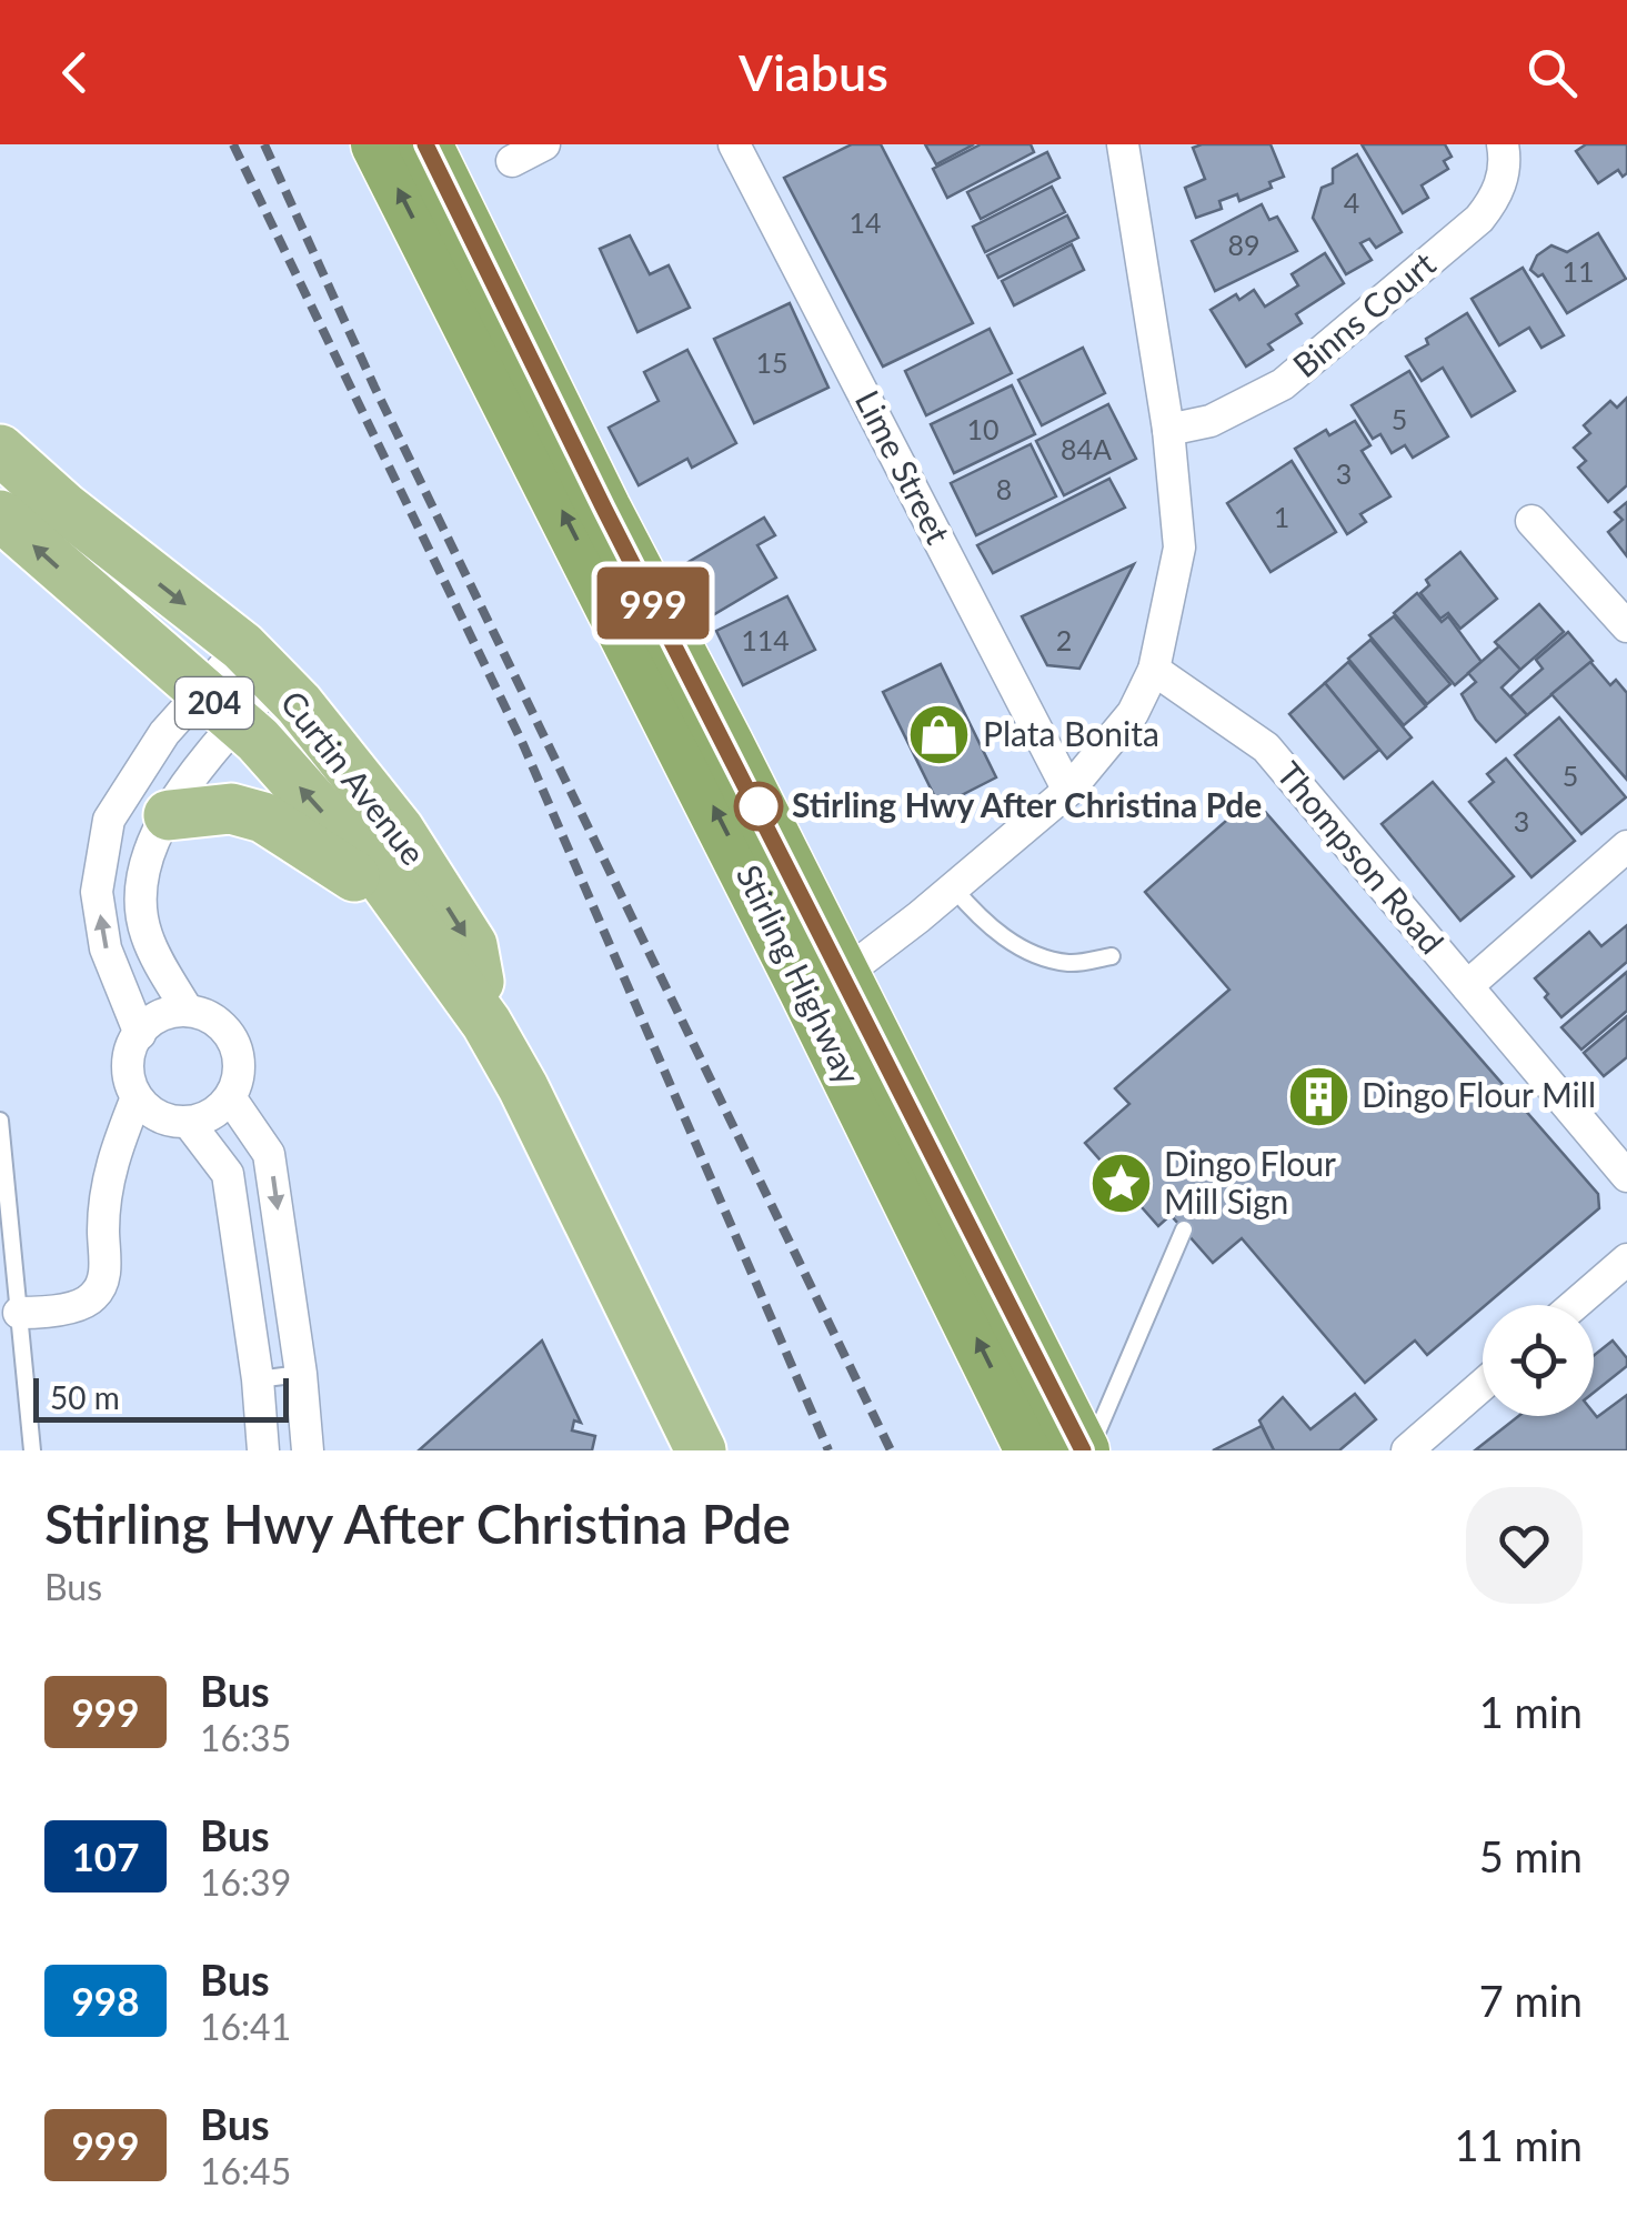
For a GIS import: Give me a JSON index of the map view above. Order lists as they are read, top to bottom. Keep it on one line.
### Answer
{"streets":{"highway":["Stirling Highway"],"main road":["204","Curtin Avenue"],"street":["Binns Court","Lime Street","Thompson Road"]},"places":{"shop":["Plata Bonita"],"other":["Stirling Hwy After Christina Pde"],"building":["Dingo Flour Mill"],"place":["Dingo Flour Mill Sign"]},"lines":["bus line 999"],"house_numbers":["4","14","89","11","15","5","10","84A","3","8","1","114","2","5","3"],"scale_bar":"50 m","page":{"header":"Viabus","on_map":"999","scale":"50 m","heading":["Stirling Hwy After Christina Pde","Bus"],"list":[{"mark":"999","name":"Bus","note":"16:35","value":"1 min"},{"mark":"107","name":"Bus","note":"16:39","value":"5 min"},{"mark":"998","name":"Bus","note":"16:41","value":"7 min"},{"mark":"999","name":"Bus","note":"16:45","value":"11 min"}]}}
